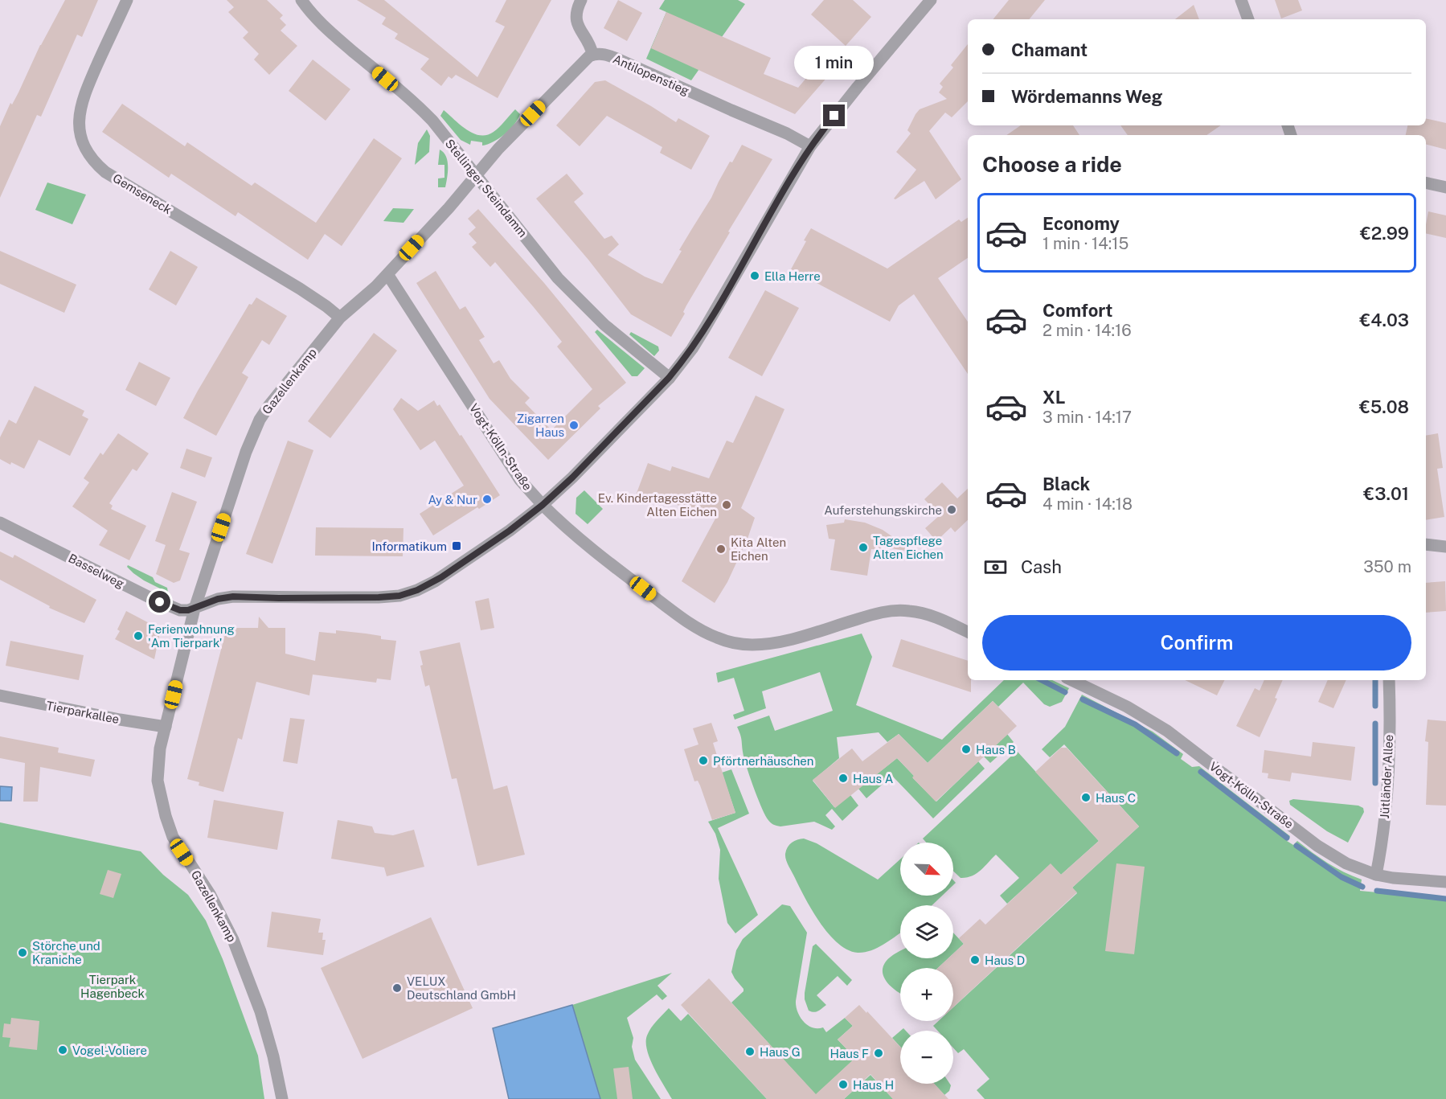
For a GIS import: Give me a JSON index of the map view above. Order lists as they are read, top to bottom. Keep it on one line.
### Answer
{"streets":{"street":["Antilopenstieg","Stellinger Steindamm","Gemseneck","Gazellenkamp","Vogt-Kölln-Straße","Basselweg","Tierparkallee","Jütländer Allee"]},"crossings":[["Stellinger Steindamm","Gazellenkamp"],["Gemseneck","Gazellenkamp"],["Gazellenkamp","Vogt-Kölln-Straße"],["Gazellenkamp","Basselweg"],["Gazellenkamp","Tierparkallee"],["Vogt-Kölln-Straße","Jütländer Allee"]],"parks":["Tierpark Hagenbeck"],"places":{"other":["Ella Herre","Zigarren Haus","Ay & Nur","Ev. Kindertagesstätte Alten Eichen","Auferstehungskirche","Tagespflege Alten Eichen","Kita Alten Eichen","Ferienwohnung 'Am Tierpark'","Haus B","Pförtnerhäuschen","Haus A","Haus C","Störche und Kraniche","Haus D","VELUX Deutschland GmbH","Vogel-Voliere","Haus G","Haus F","Haus H"],"transit":["Informatikum"]},"north":"bottom right","page":{"banner":["Chamant","Wördemanns Weg"],"bubble":"1 min","heading":"Choose a ride","list":[{"name":"Economy","note":"1 min · 14:15","value":"€2.99"},{"name":"Comfort","note":"2 min · 14:16","value":"€4.03"},{"name":"XL","note":"3 min · 14:17","value":"€5.08"},{"name":"Black","note":"4 min · 14:18","value":"€3.01"}],"pay":["Cash","350 m"],"buttons":"Confirm","map_buttons":["+","−"]}}
